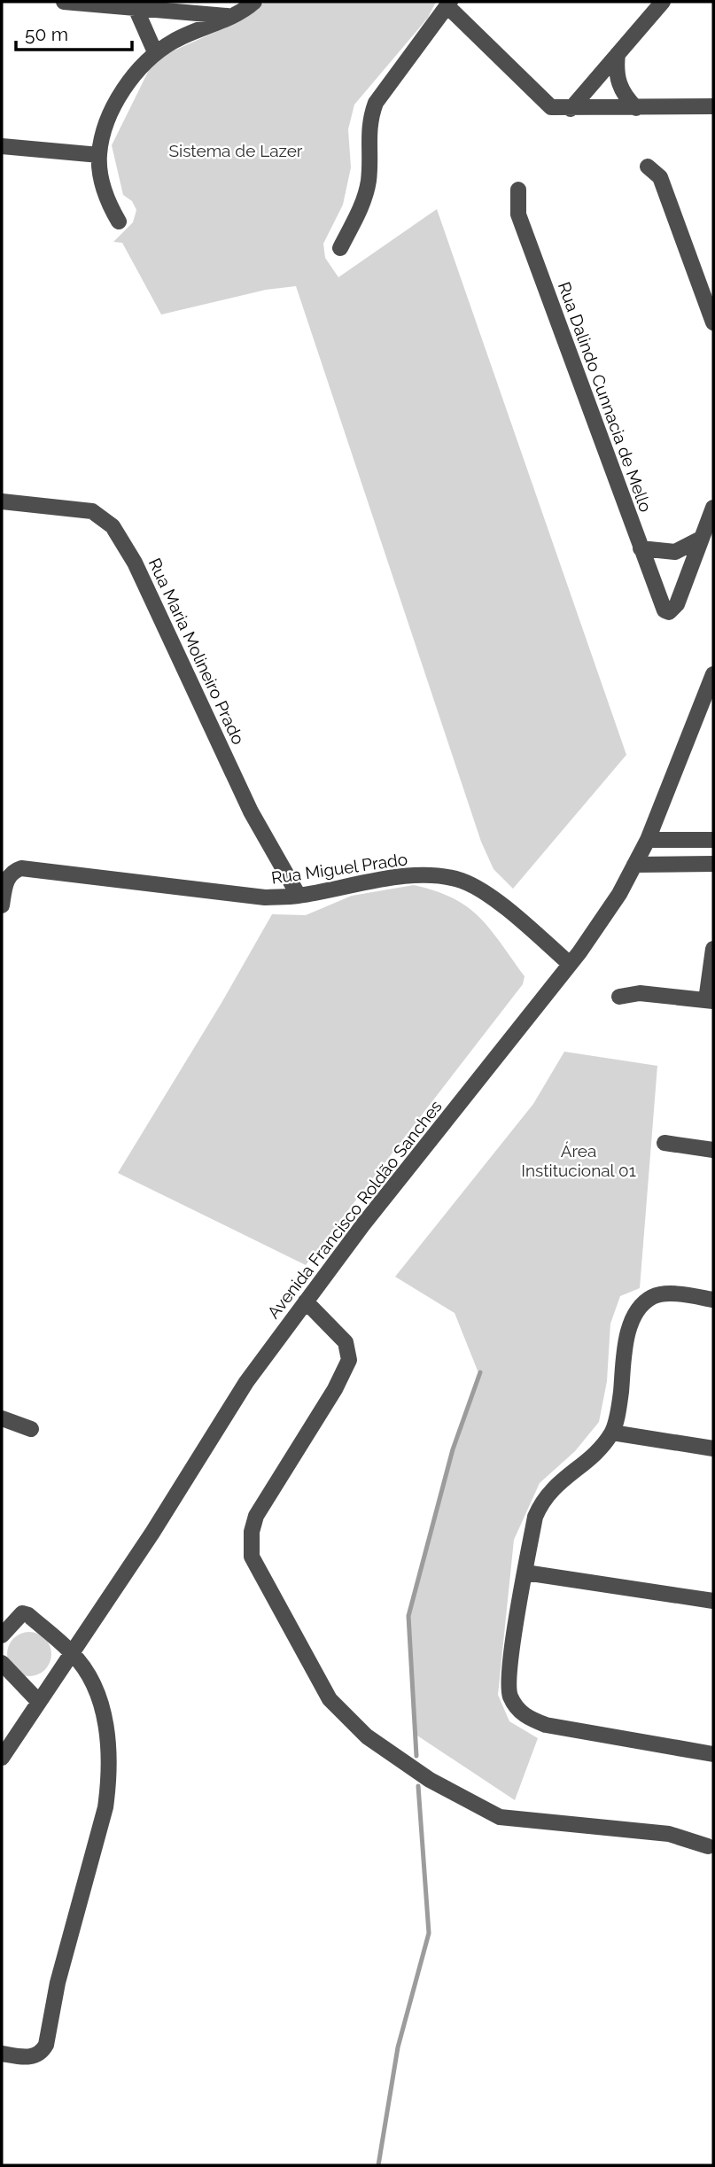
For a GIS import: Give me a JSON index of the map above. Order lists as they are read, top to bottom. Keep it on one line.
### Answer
{"streets":{"street":["Rua Dalindo Cunnacia de Mello","Rua Maria Molineiro Prado","Rua Miguel Prado","Avenida Francisco Roldão Sanches"]},"crossings":[["Rua Maria Molineiro Prado","Rua Miguel Prado"],["Rua Miguel Prado","Avenida Francisco Roldão Sanches"]],"parks":["Sistema de Lazer","Área Institucional 01"],"scale_bar":"50 m"}
